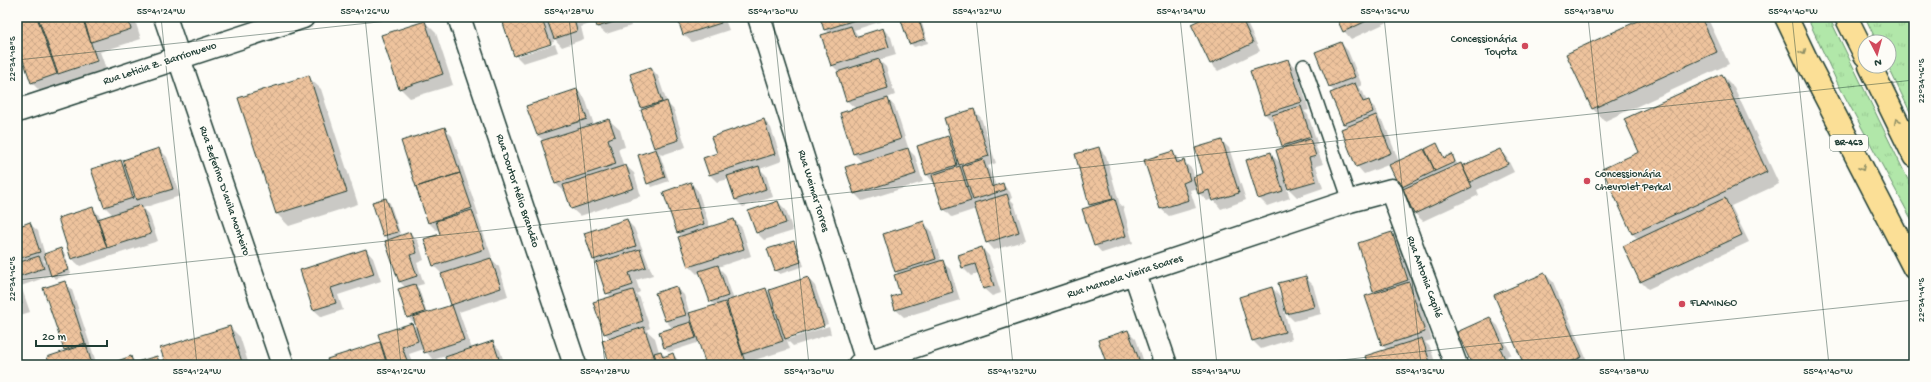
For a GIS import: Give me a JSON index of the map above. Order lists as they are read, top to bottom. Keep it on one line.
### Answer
{"streets":{"highway":["BR-463"],"street":["Rua Leticia Z. Barrionuevo","Rua Zeferino D'avila Monteiro","Rua Doutor Hélio Brandão","Rua Weimar Torres","Rua Manoela Vieira Soares","Rua Antonia Capilé"]},"crossings":[["Rua Leticia Z. Barrionuevo","Rua Zeferino D'avila Monteiro"],["Rua Weimar Torres","Rua Manoela Vieira Soares"],["Rua Manoela Vieira Soares","Rua Antonia Capilé"]],"places":["Concessionária Toyota","Concessionária Chevrolet Perkal","FLAMINGO"],"scale_bar":"20 m","north":"bottom","coordinates":["55°41'24\"W","55°41'26\"W","55°41'28\"W","55°41'30\"W","55°41'32\"W","55°41'34\"W","55°41'36\"W","55°41'38\"W","55°41'40\"W","22°34'18\"S","22°34'16\"S","22°34'14\"S"]}
